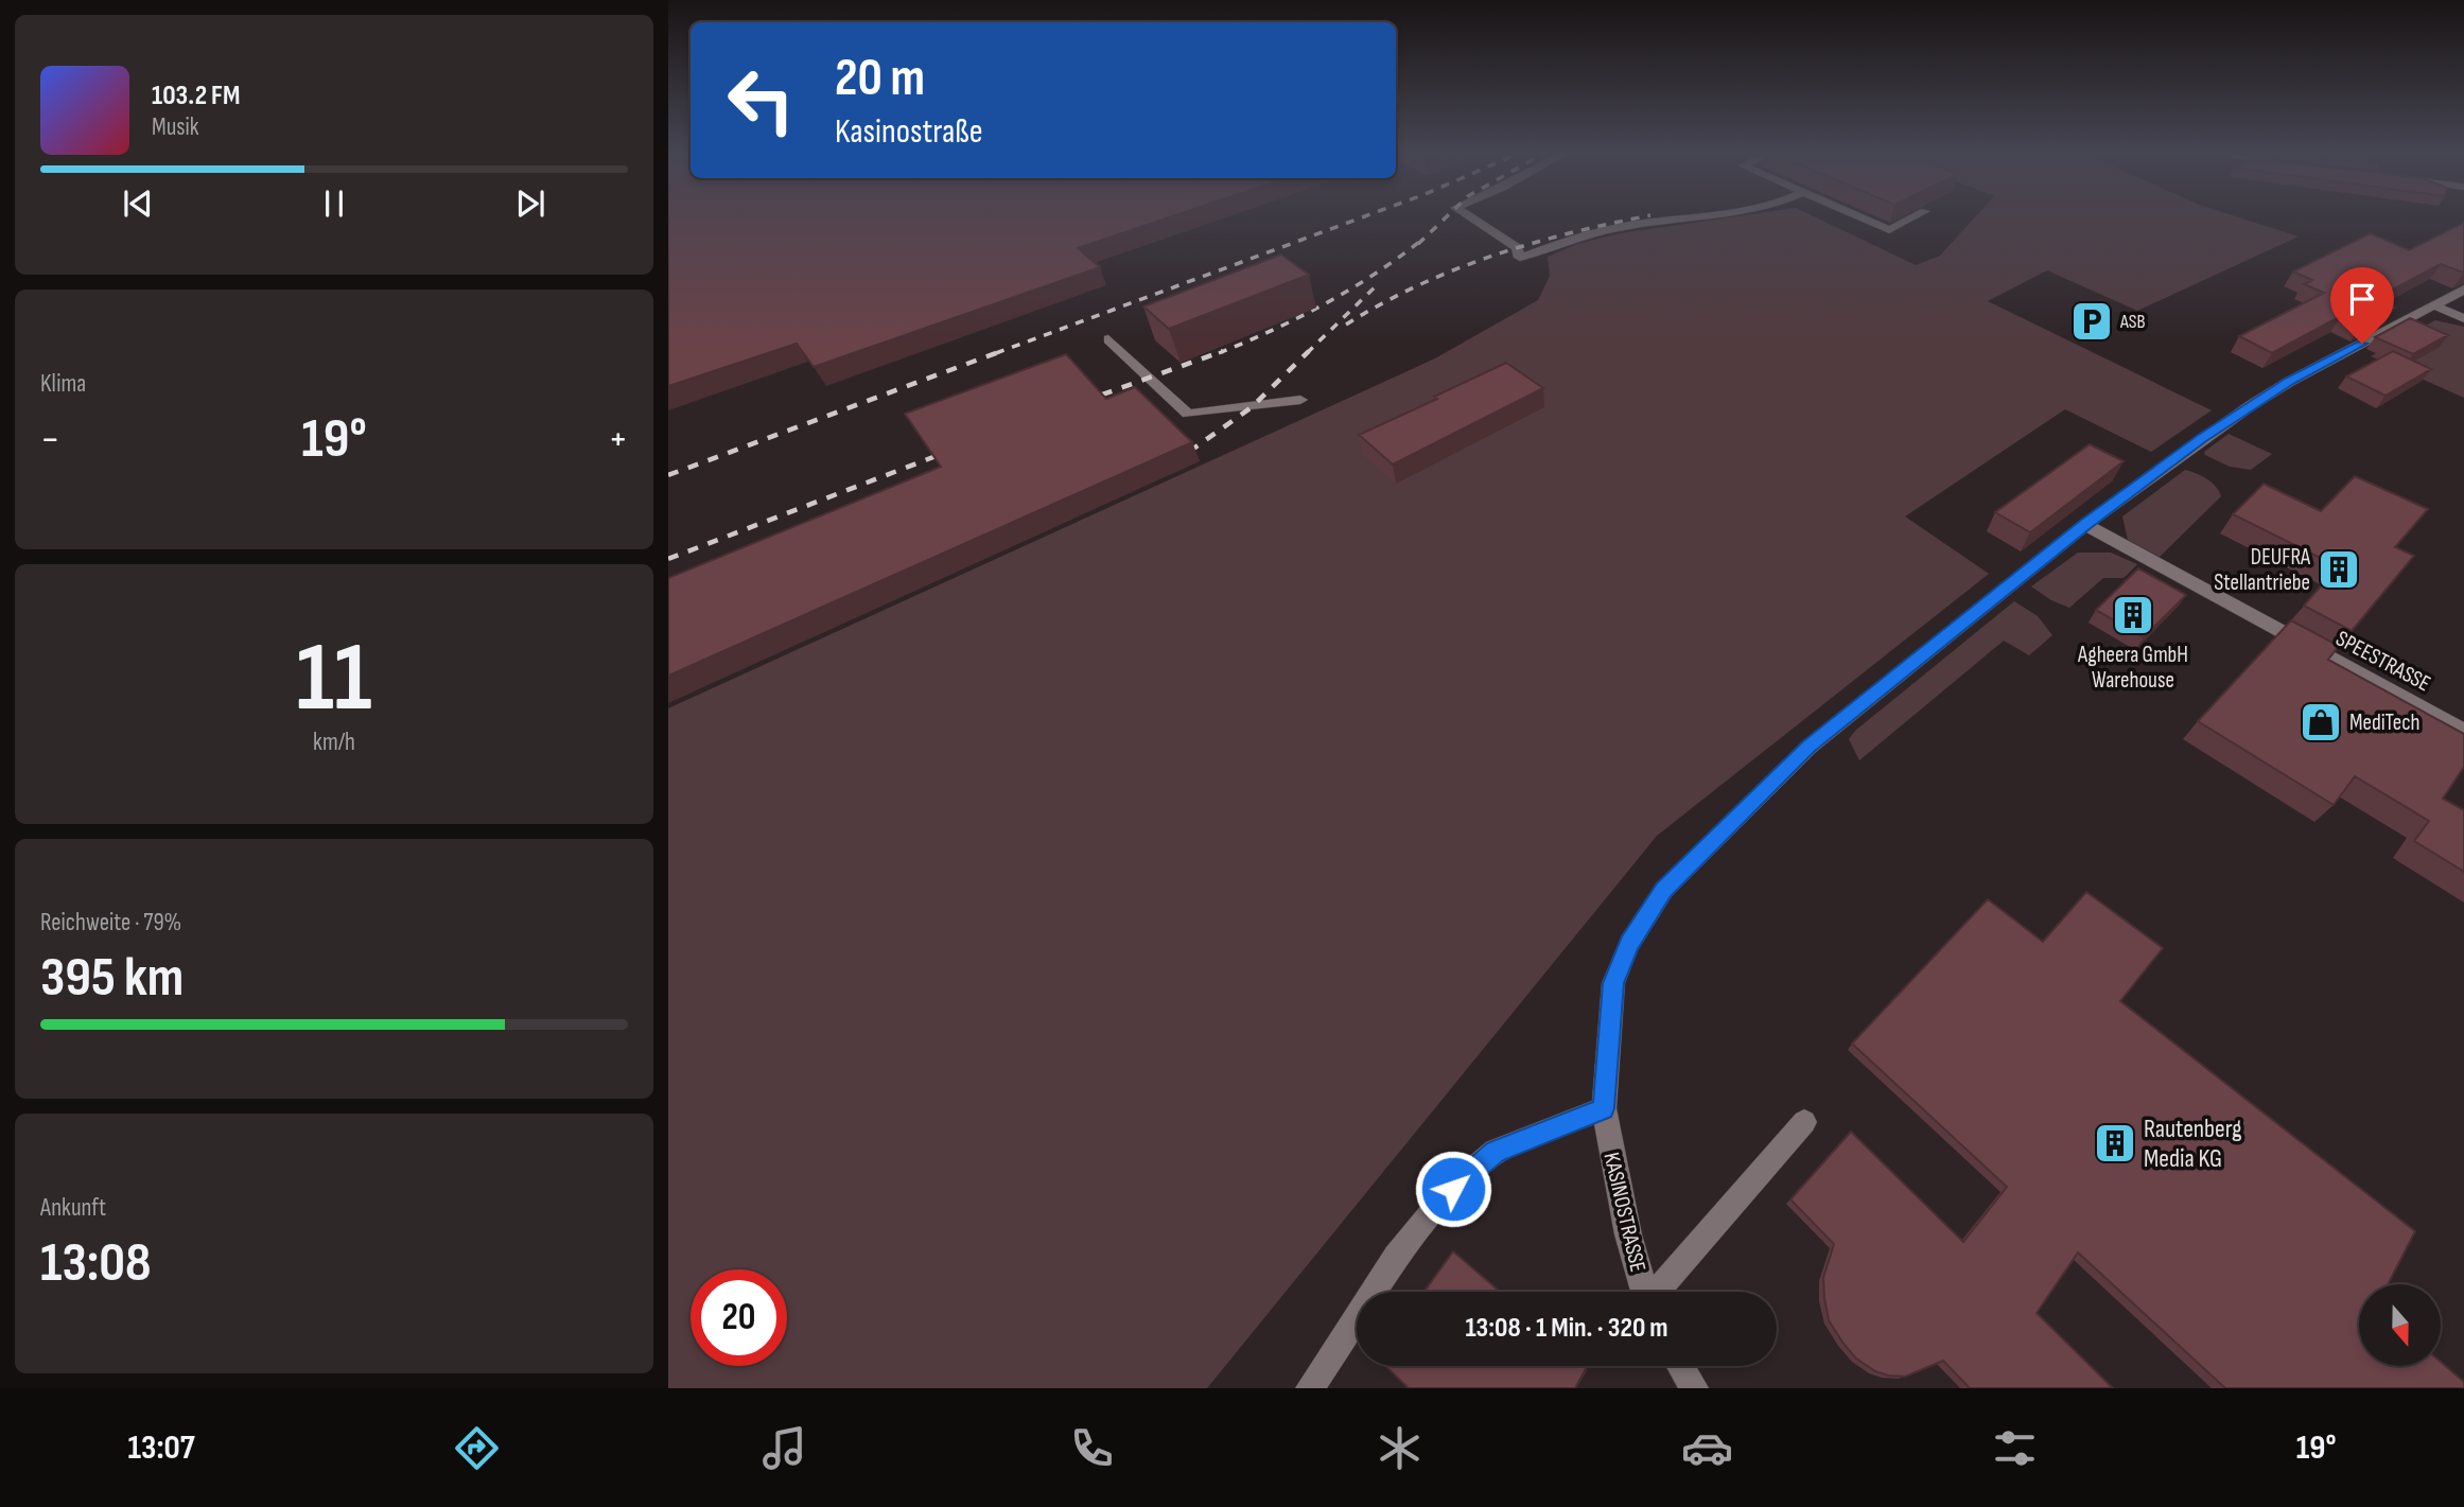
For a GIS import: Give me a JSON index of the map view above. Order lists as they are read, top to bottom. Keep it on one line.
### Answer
{"streets":{"street":["SPEESTRASSE","KASINOSTRASSE"]},"crossings":[["SPEESTRASSE","KASINOSTRASSE"]],"places":{"parking":["ASB"],"building":["DEUFRA Stellantriebe","Agheera GmbH Warehouse","Rautenberg Media KG"],"shop":["MediTech"]},"north":"bottom","page":{"turn":["20 m","Kasinostraße"],"song":["103.2 FM","Musik"],"tile":["Klima",["11","km/h"],["Reichweite · 79%","395 km"],["Ankunft","13:08"]],"heat":["−","19°","+"],"limit":"20","trip":"13:08 · 1 Min. · 320 m","tabs":["13:07","19°"]}}
